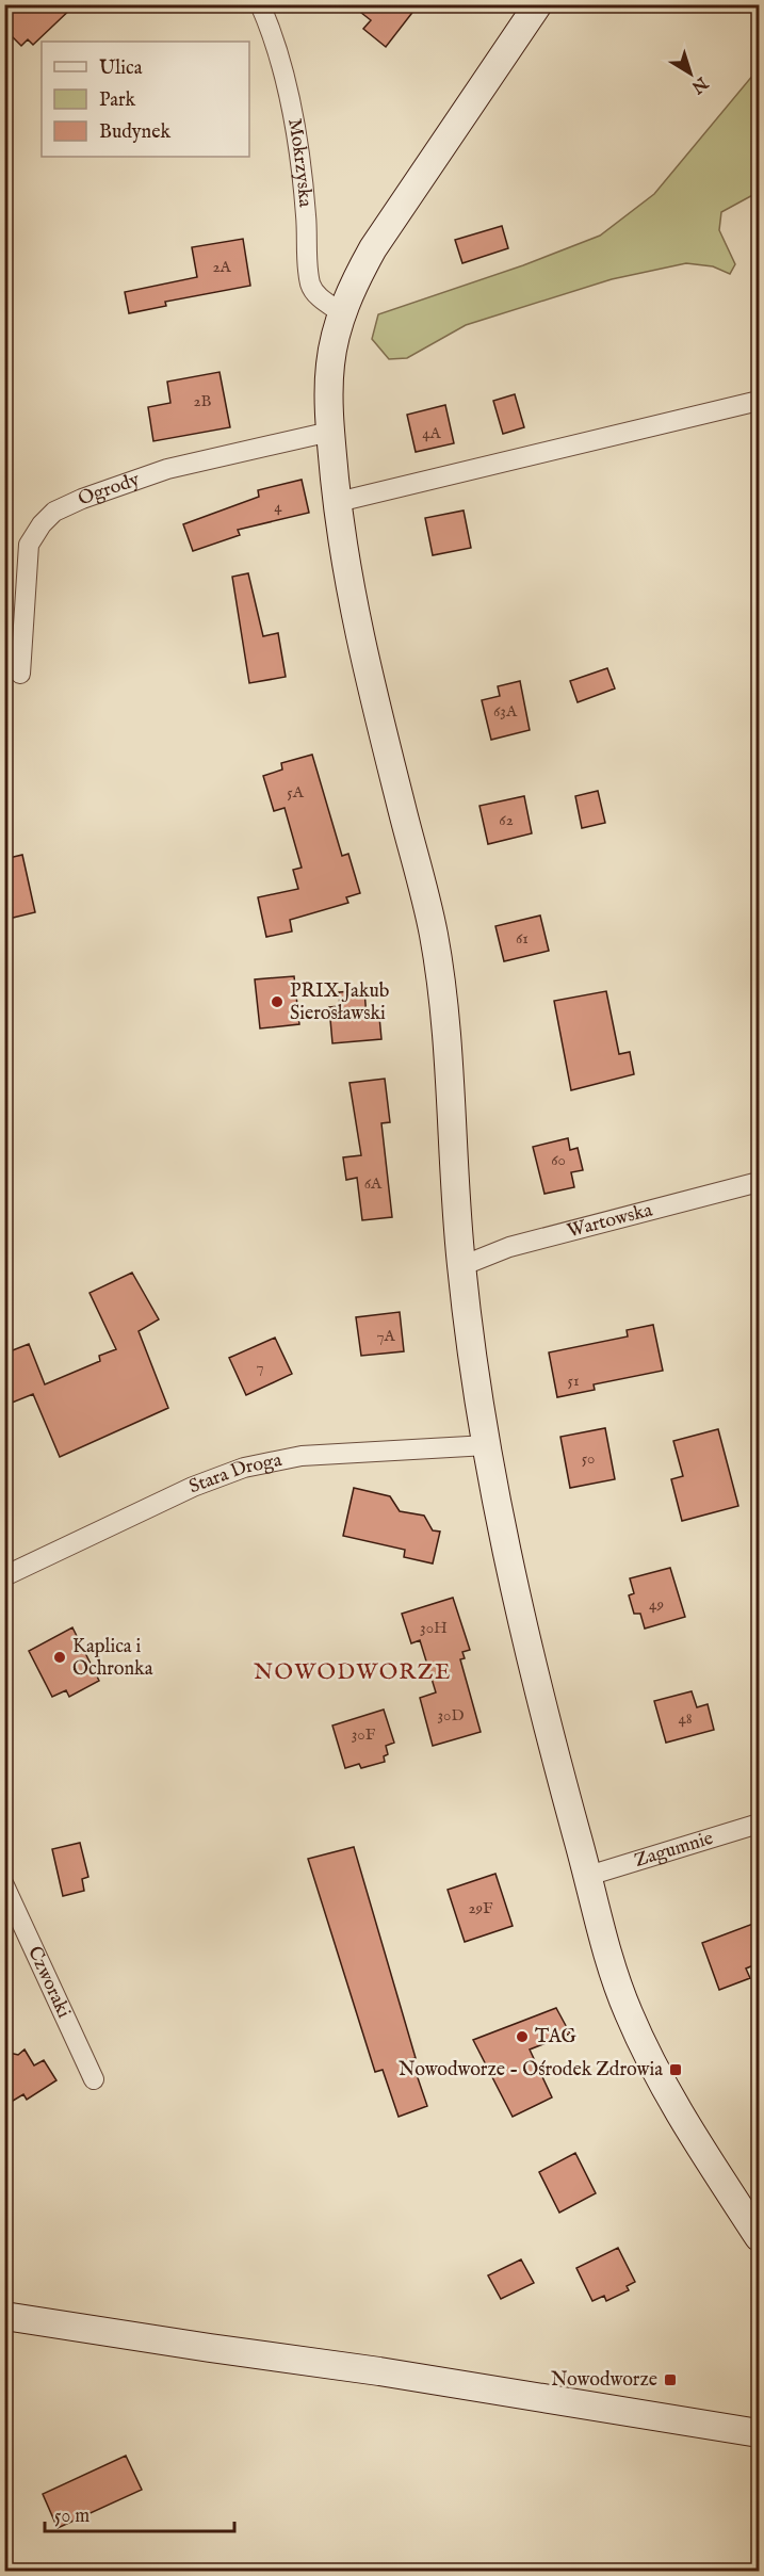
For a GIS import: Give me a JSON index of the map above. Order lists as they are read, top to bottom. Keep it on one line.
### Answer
{"streets":{"street":["Mokrzyska","Ogrody","Wartowska","Stara Droga","Zagumnie","Czworaki"]},"districts":["NOWODWORZE"],"places":{"other":["PRIX Jakub Sierosławski","Kaplica i Ochronka","TAG"],"transit":["Nowodworze - Ośrodek Zdrowia","Nowodworze"]},"house_numbers":["2A","2B","4A","4","63A","5A","62","61","60","6A","7A","7","51","50","49","30H","30D","48","30F","29F"],"legend":["Ulica","Park","Budynek"],"scale_bar":"50 m","north":"bottom right"}
